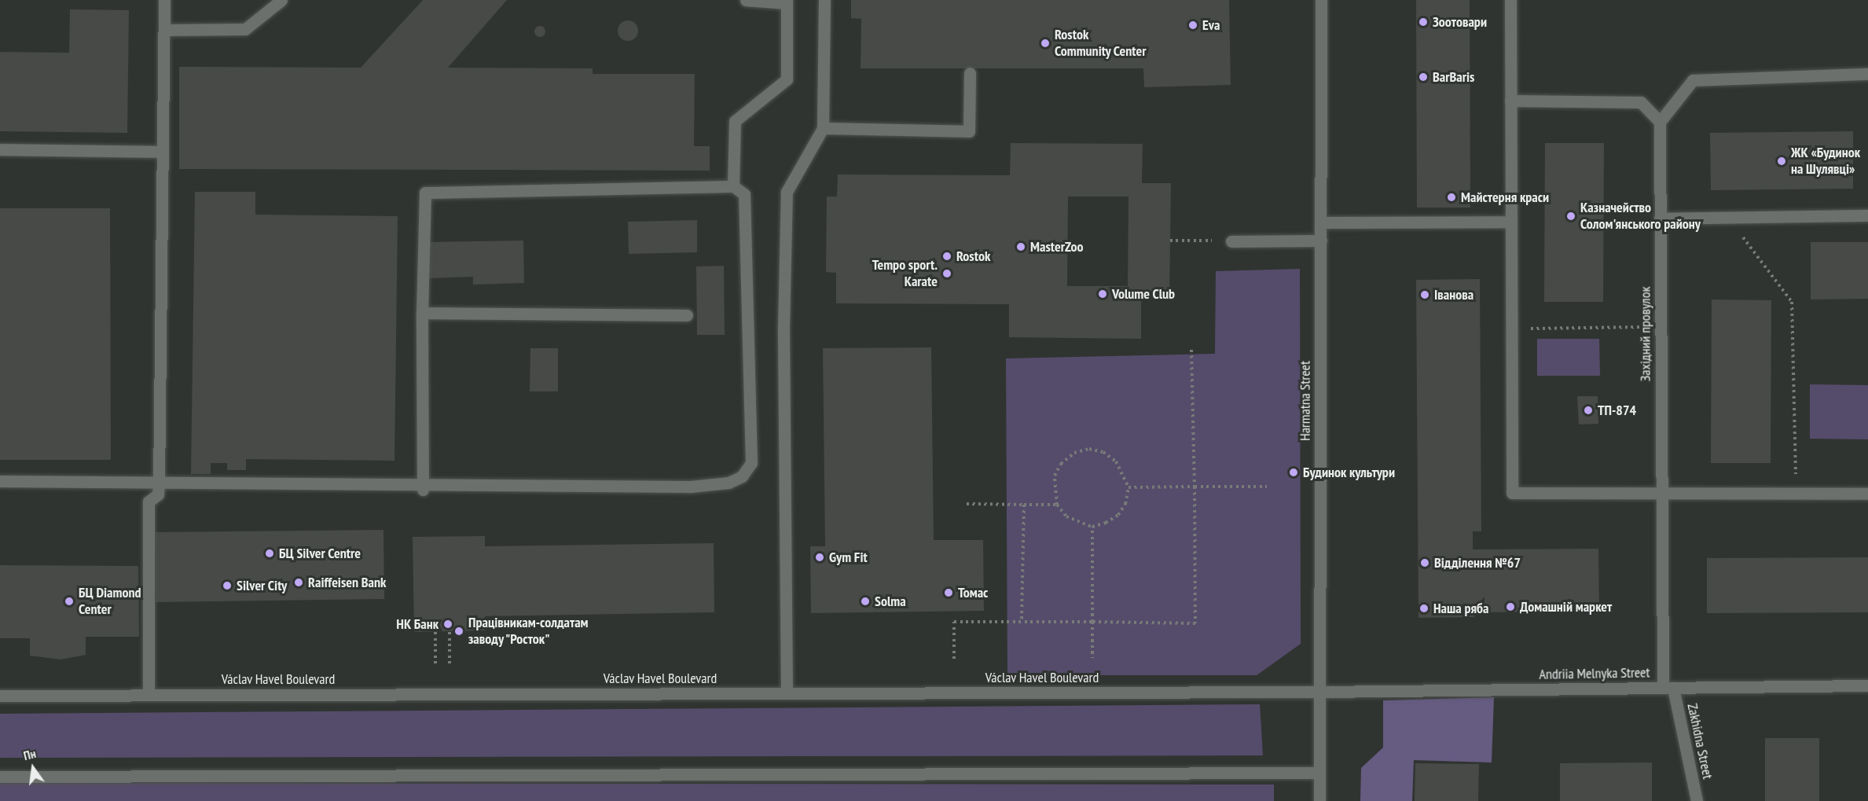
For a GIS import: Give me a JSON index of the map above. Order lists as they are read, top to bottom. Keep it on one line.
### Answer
{"streets":{"street":["Західний провулок","Harmatna Street","Andriia Melnyka Street","Václav Havel Boulevard","Zakhidna Street"]},"crossings":[["Західний провулок","Andriia Melnyka Street"],["Західний провулок","Zakhidna Street"],["Harmatna Street","Andriia Melnyka Street"],["Harmatna Street","Václav Havel Boulevard"],["Andriia Melnyka Street","Václav Havel Boulevard"],["Andriia Melnyka Street","Zakhidna Street"]],"places":["Зоотовари","Eva","Rostok Community Center","BarBaris","ЖК «Будинок на Шулявці»","Майстерня краси","Казначейство Солом'янського району","MasterZoo","Rostok","Tempo sport. Karate","Volume Club","Іванова","ТП-874","Будинок культури","БЦ Silver Centre","Gym Fit","Відділення №67","Raiffeisen Bank","Silver City","Томас","БЦ Diamond Center","Solma","Домашній маркет","Наша ряба","НК Банк","Працівникам-солдатам заводу \"Росток\""],"north":"top"}
